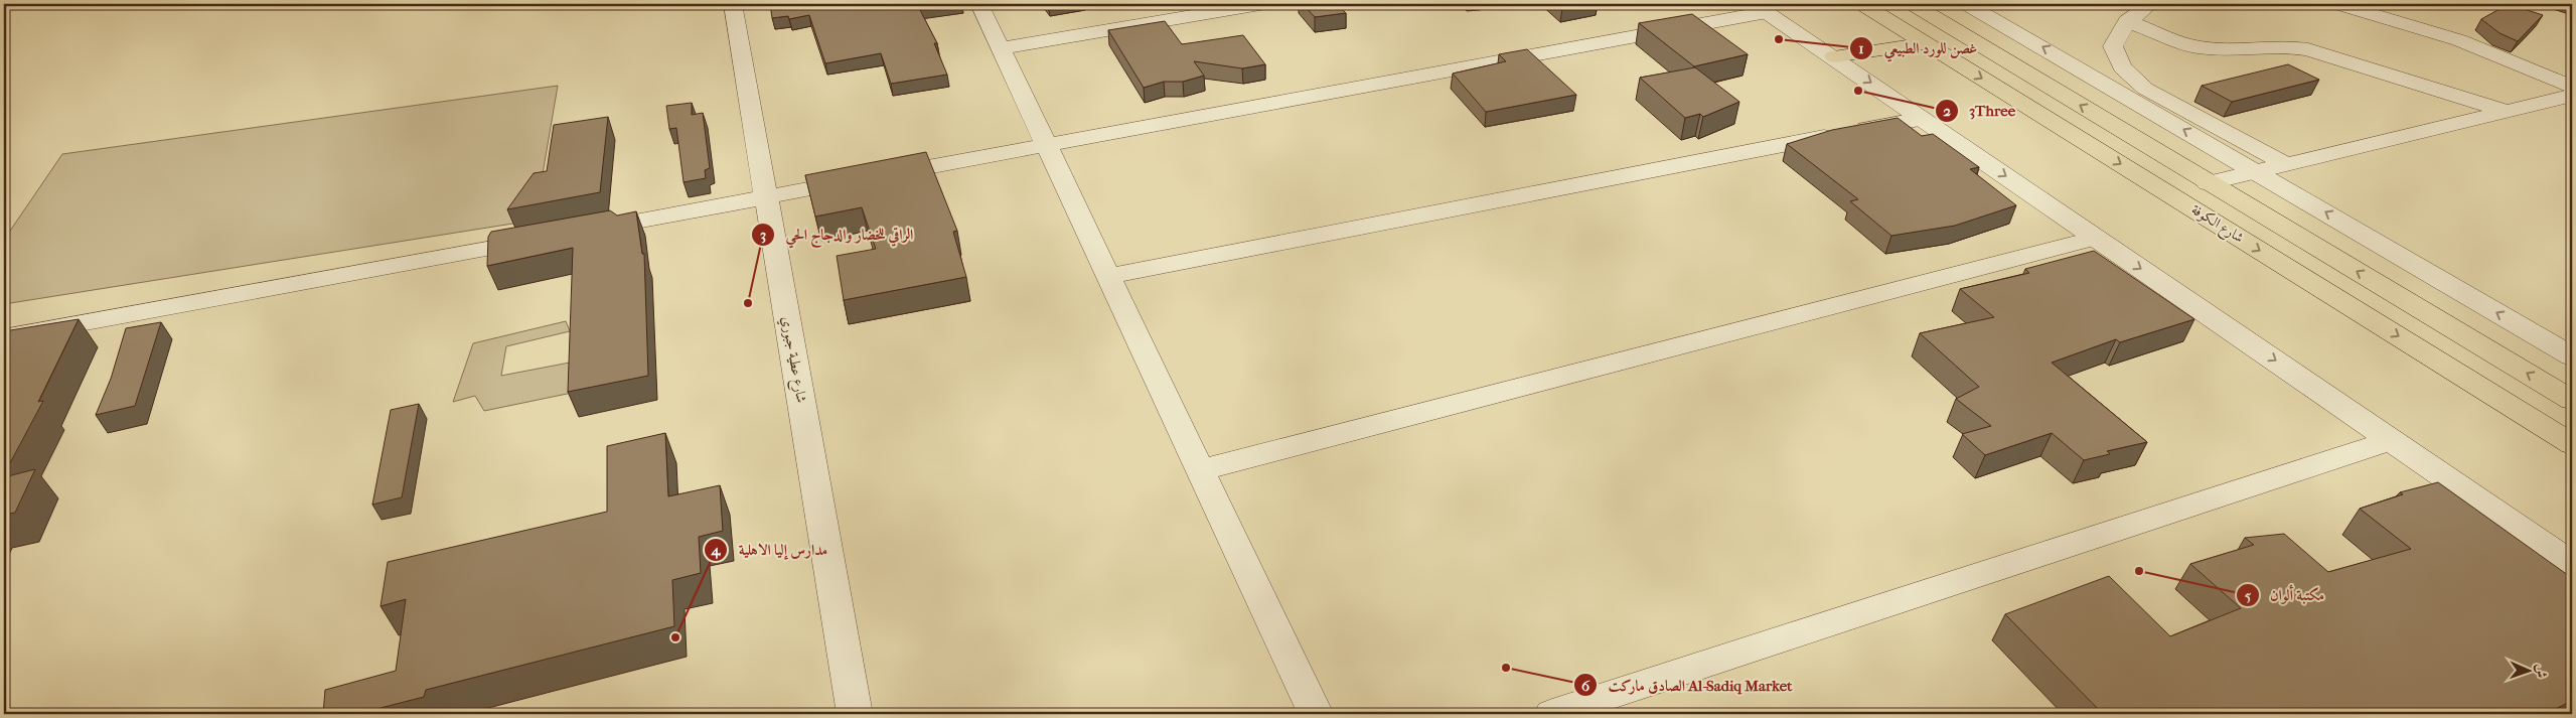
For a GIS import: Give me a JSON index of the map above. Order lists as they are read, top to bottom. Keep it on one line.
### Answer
{"streets":{"highway":["شارع الكوفة"],"street":["شارع عطية جبوري"]},"places":["غصن للورد الطبيعي","3Three","الراقي للخضار والدجاج الحي","مكتبة ألوان","مدارس إليا الاهلية","الصادق ماركت Al-Sadiq Market"],"north":"right"}
